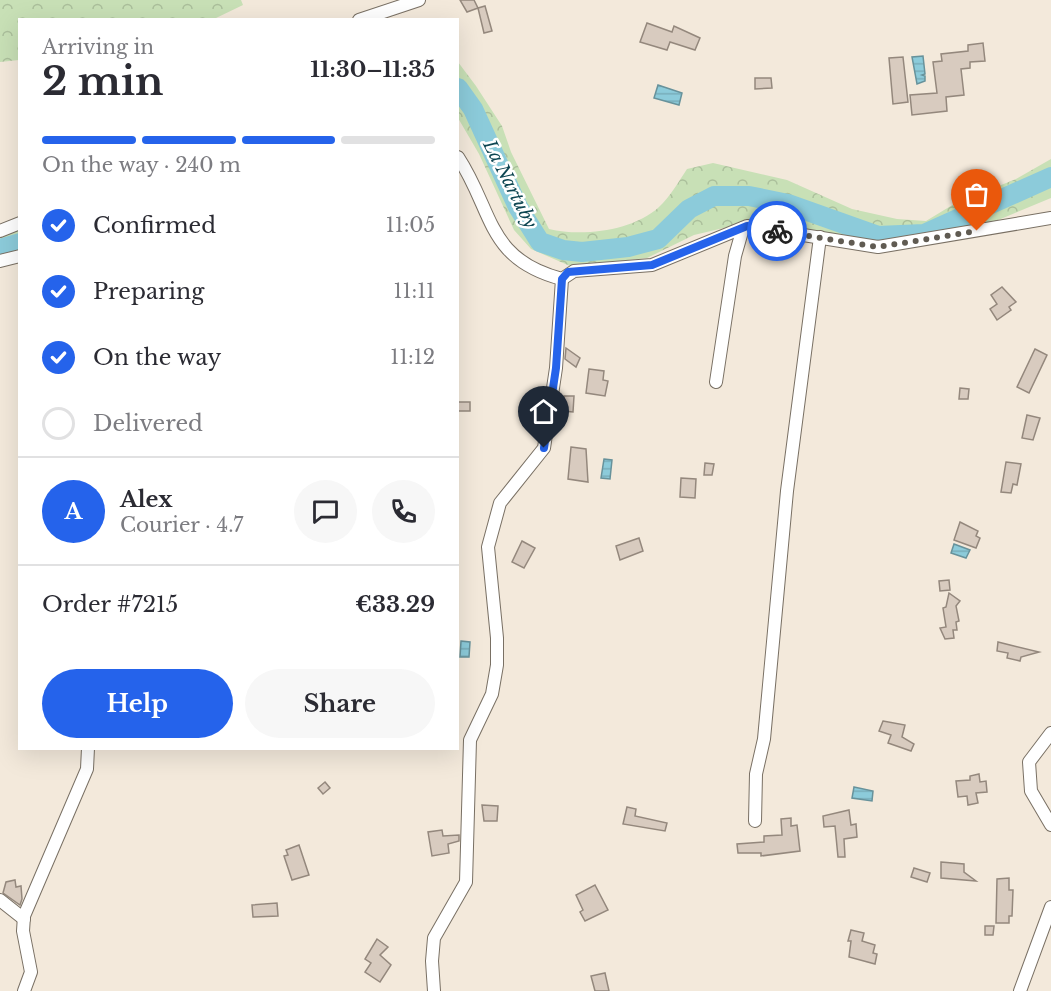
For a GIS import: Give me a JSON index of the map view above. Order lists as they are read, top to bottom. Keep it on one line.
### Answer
{"water":["La Nartuby"],"page":{"heading":["2 min","Arriving in","11:30–11:35"],"panel":["Alex","Courier · 4.7","Order #7215","€33.29"],"bar":"On the way · 240 m","list":[["Confirmed","11:05"],["Preparing","11:11"],["On the way","11:12"],"Delivered"],"round":"A","buttons":["Help","Share"]}}
